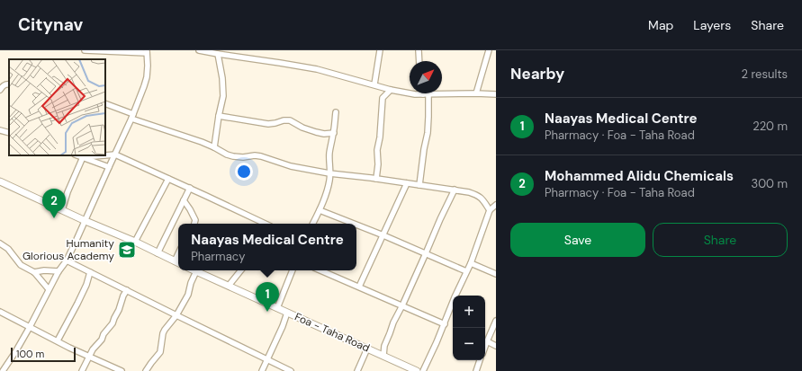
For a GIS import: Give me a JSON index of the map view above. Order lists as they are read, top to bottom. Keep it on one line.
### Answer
{"streets":{"street":["Foa - Taha Road"]},"places":{"school or university":["Humanity Glorious Academy"]},"scale_bar":"100 m","north":"top right","page":{"header":"Citynav","nav":["Map","Layers","Share"],"heading":["Nearby","2 results"],"list":[{"mark":"1","name":"Naayas Medical Centre","note":"Pharmacy · Foa - Taha Road","value":"220 m"},{"mark":"2","name":"Mohammed Alidu Chemicals","note":"Pharmacy · Foa - Taha Road","value":"300 m"}],"pins":["2","1"],"buttons":["Save","Share"],"popup":["Naayas Medical Centre","Pharmacy"],"map_buttons":["+","−"],"scale":"100 m"}}
